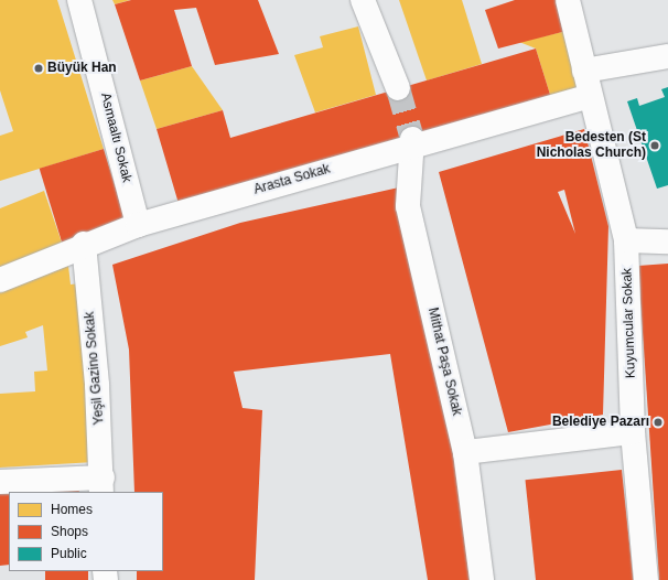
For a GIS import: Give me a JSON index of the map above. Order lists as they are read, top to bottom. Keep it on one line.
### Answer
{"streets":{"street":["Asmaaltı Sokak","Arasta Sokak","Kuyumcular Sokak","Mithat Paşa Sokak","Yeşil Gazino Sokak"]},"crossings":[["Asmaaltı Sokak","Arasta Sokak"],["Arasta Sokak","Kuyumcular Sokak"],["Arasta Sokak","Mithat Paşa Sokak"],["Arasta Sokak","Yeşil Gazino Sokak"]],"places":["Büyük Han","Bedesten (St Nicholas Church)","Belediye Pazarı"],"legend":["Homes","Shops","Public"]}
